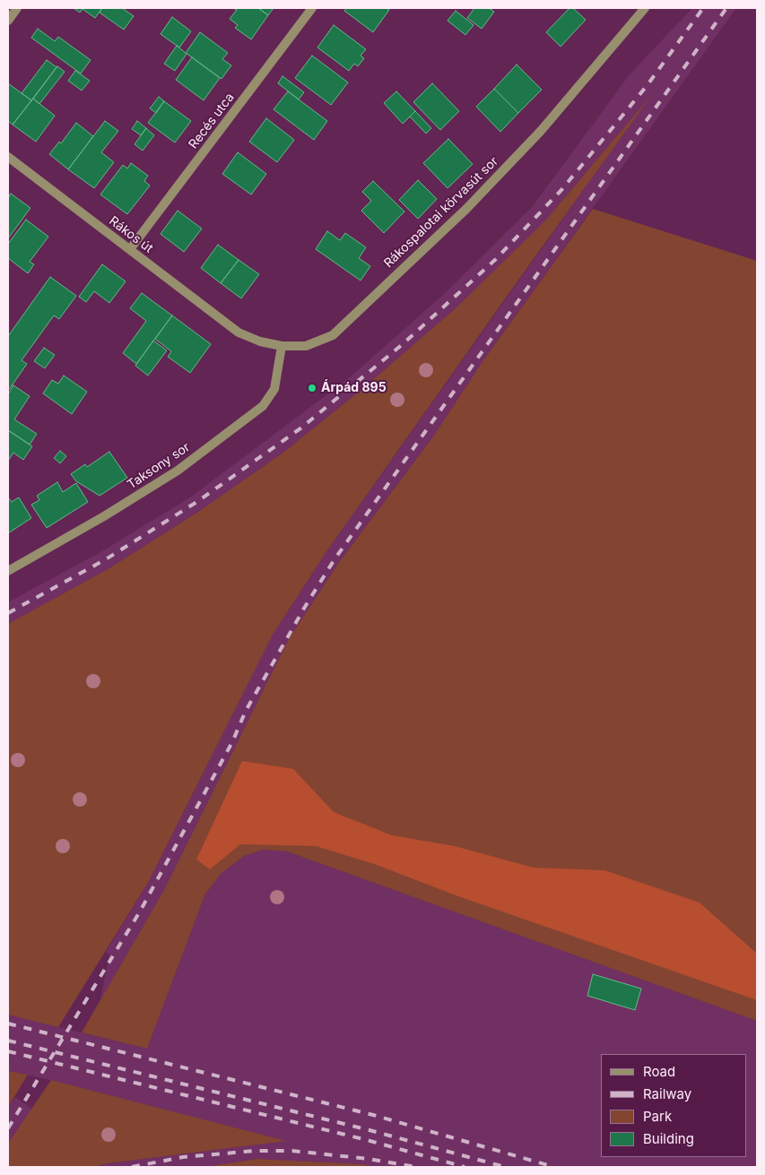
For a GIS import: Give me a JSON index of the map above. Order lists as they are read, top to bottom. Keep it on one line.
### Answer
{"streets":{"street":["Recés utca","Rákospalotai körvasút sor","Rákos út","Taksony sor"]},"crossings":[["Recés utca","Rákos út"],["Rákospalotai körvasút sor","Rákos út"],["Rákospalotai körvasút sor","Taksony sor"]],"places":["Árpád 895"],"legend":["Road","Railway","Park","Building"]}
